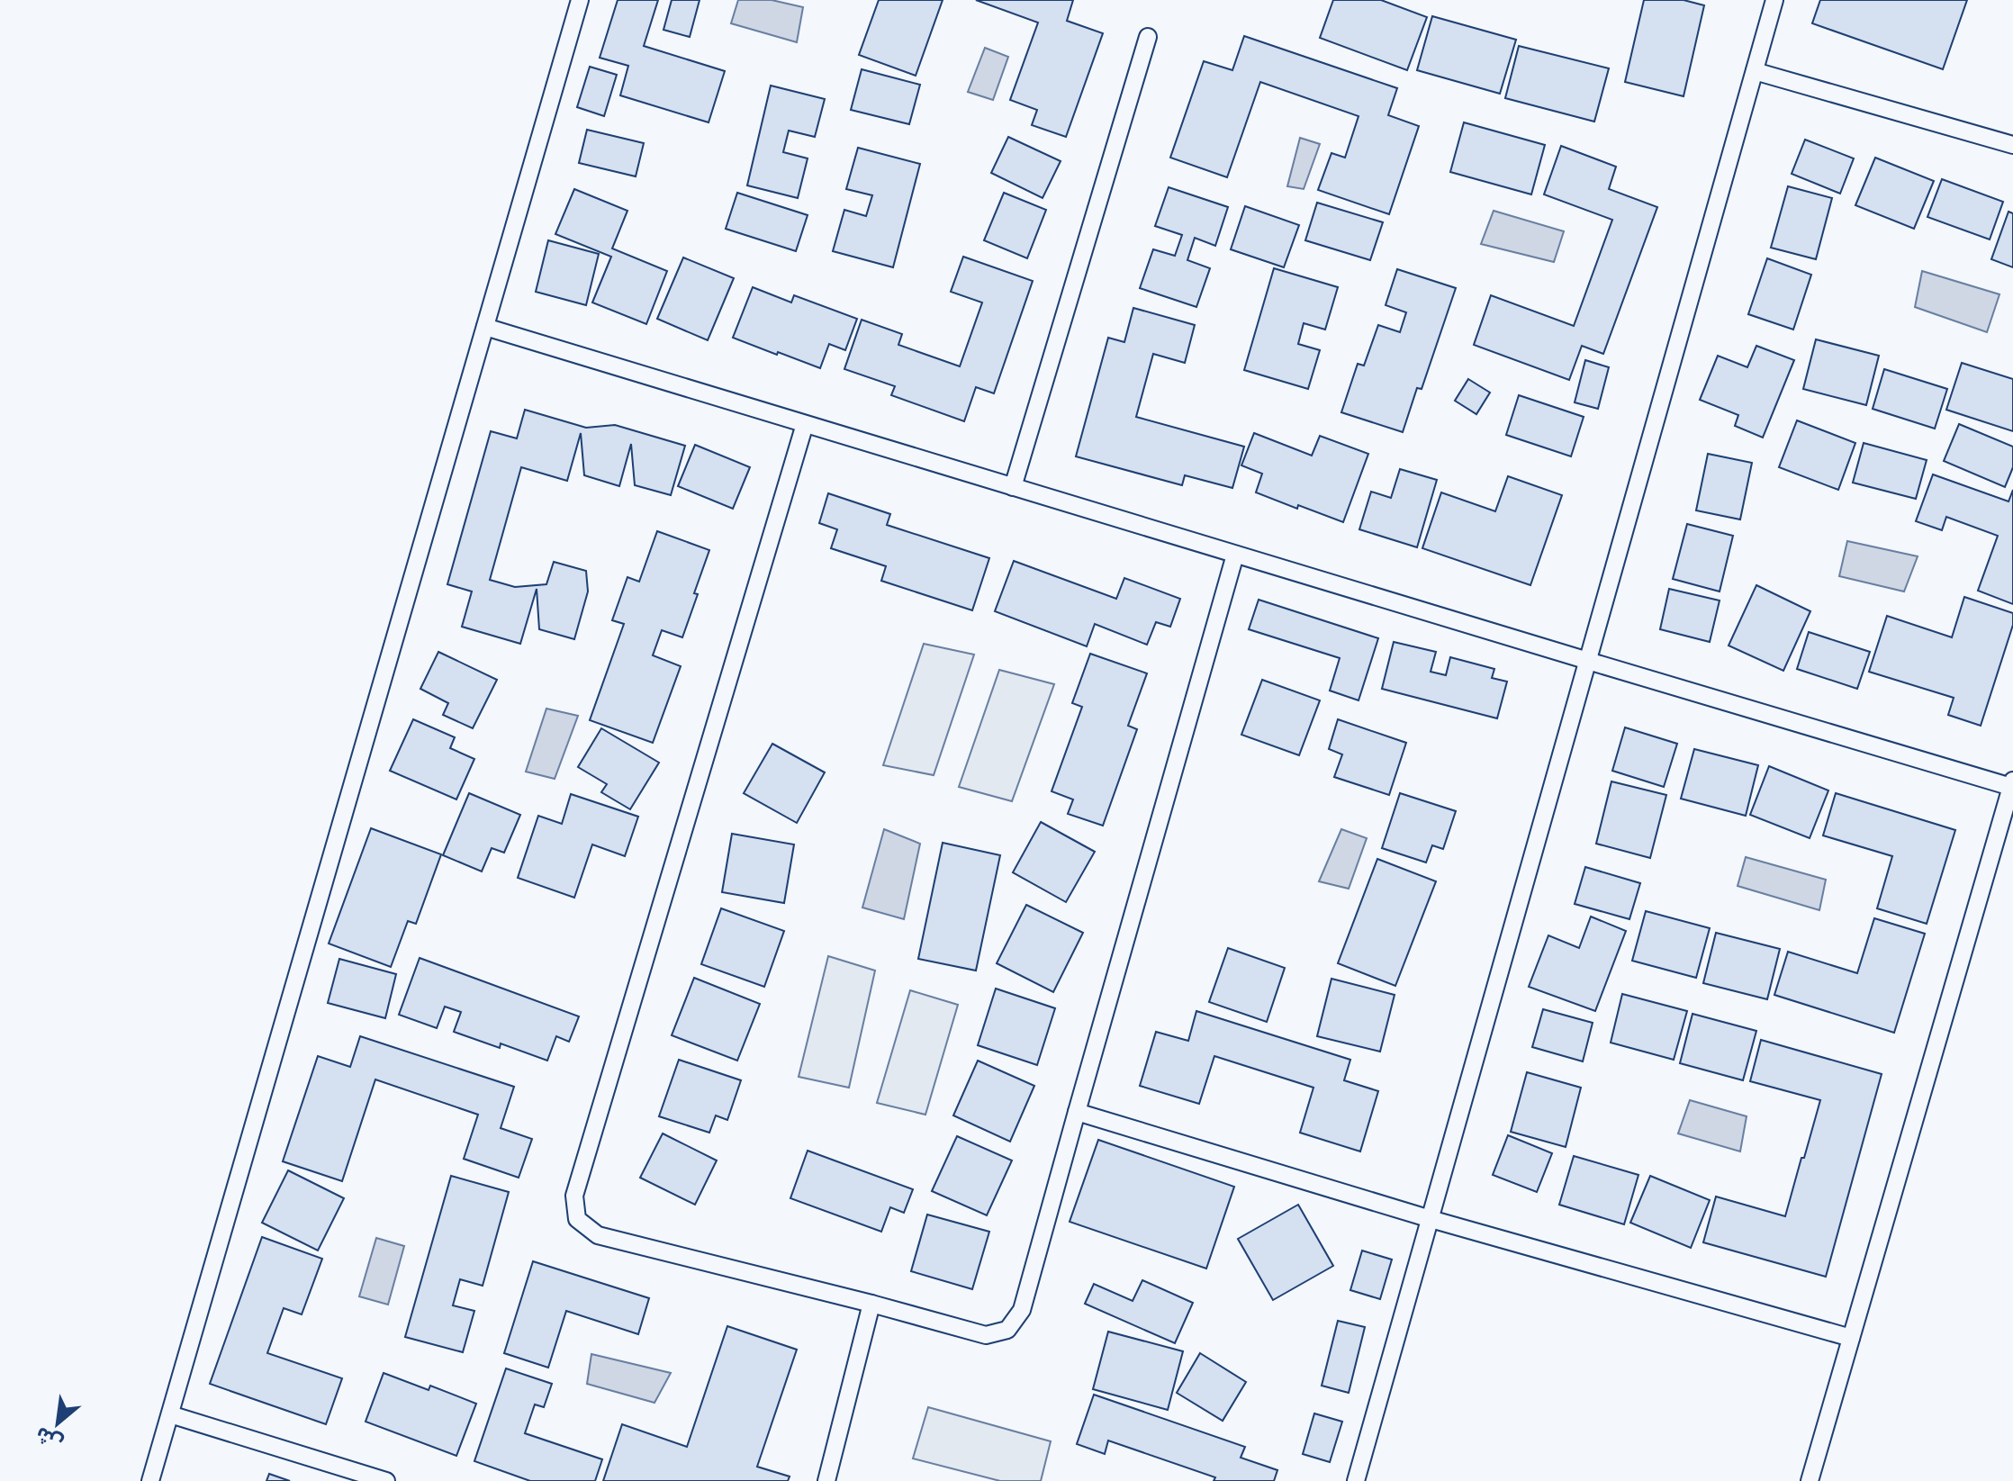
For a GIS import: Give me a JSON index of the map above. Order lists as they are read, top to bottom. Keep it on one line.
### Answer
{"north":"bottom left"}
